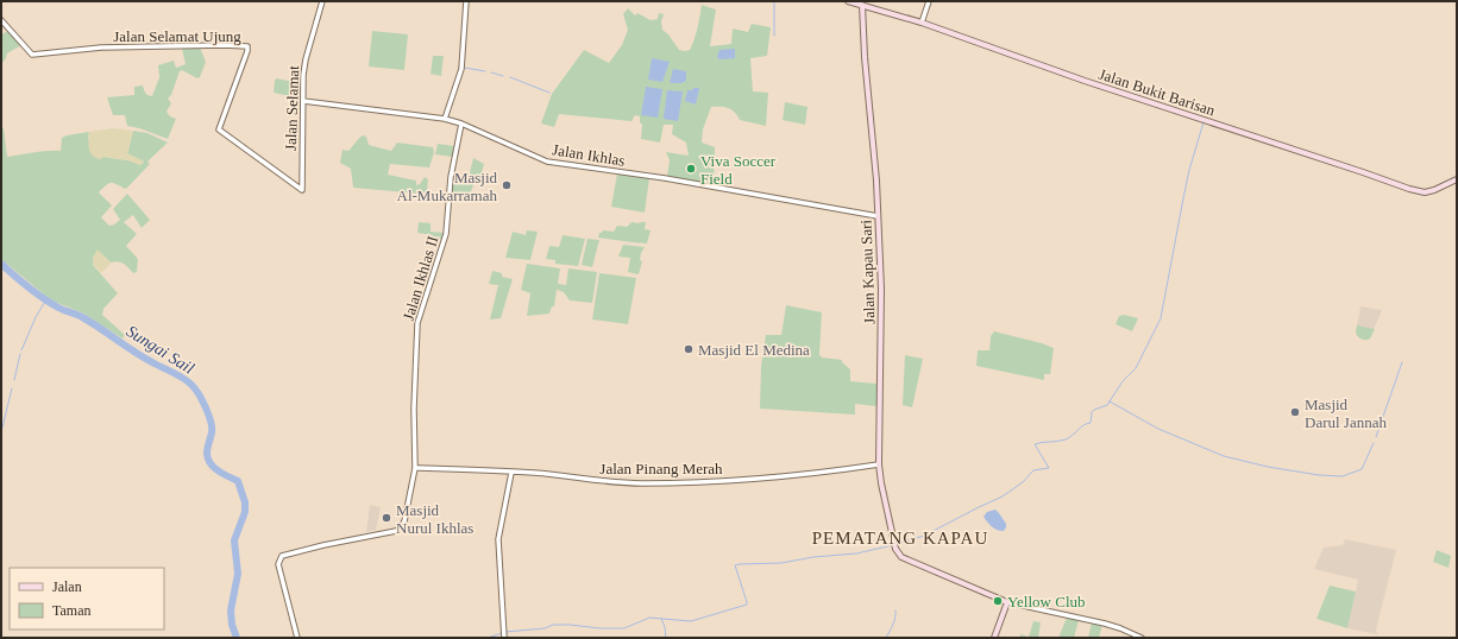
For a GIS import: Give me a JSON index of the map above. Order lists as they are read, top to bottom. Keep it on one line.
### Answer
{"streets":{"main road":["Jalan Bukit Barisan","Jalan Kapau Sari"],"street":["Jalan Selamat Ujung","Jalan Selamat","Jalan Ikhlas","Jalan Ikhlas II","Jalan Pinang Merah"]},"crossings":[["Jalan Selamat Ujung","Jalan Selamat"],["Jalan Bukit Barisan","Jalan Kapau Sari"],["Jalan Selamat","Jalan Ikhlas"],["Jalan Ikhlas","Jalan Kapau Sari"],["Jalan Ikhlas","Jalan Ikhlas II"],["Jalan Kapau Sari","Jalan Pinang Merah"],["Jalan Ikhlas II","Jalan Pinang Merah"]],"districts":["PEMATANG KAPAU"],"water":["Sungai Sail"],"places":["Viva Soccer Field","Masjid Al-Mukarramah","Masjid El Medina","Masjid Darul Jannah","Masjid Nurul Ikhlas","Yellow Club"],"legend":["Jalan","Taman"]}
